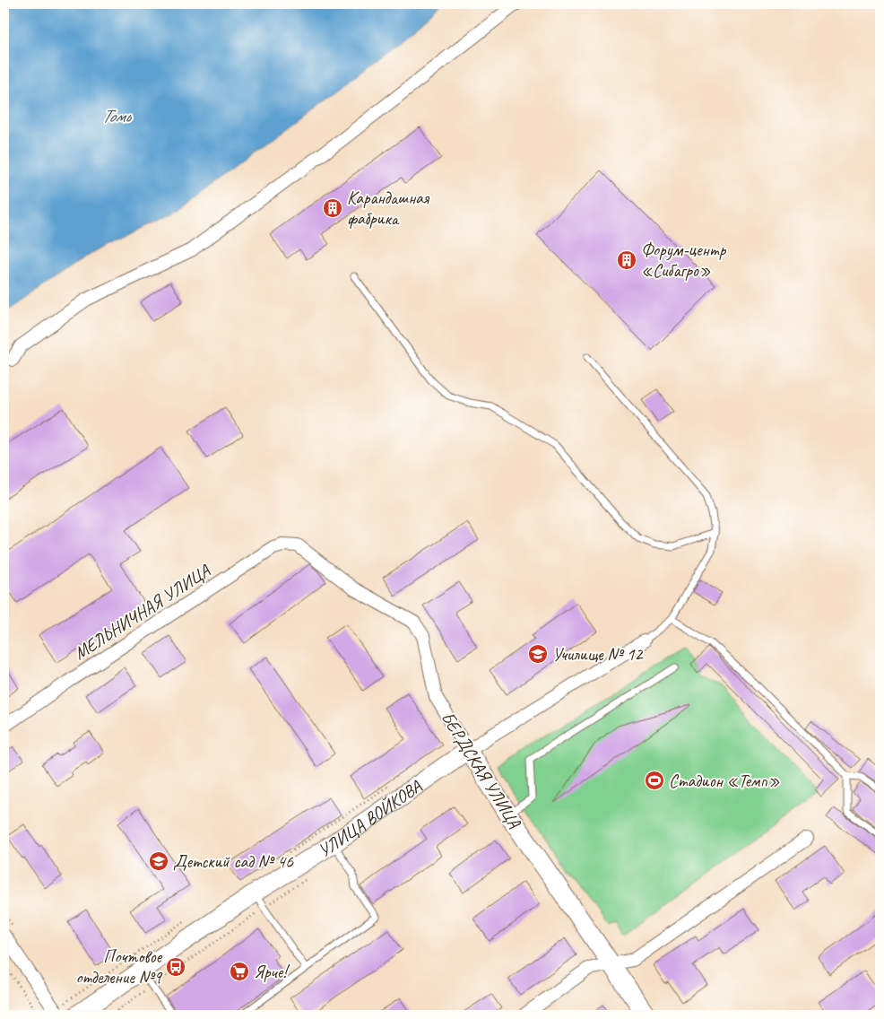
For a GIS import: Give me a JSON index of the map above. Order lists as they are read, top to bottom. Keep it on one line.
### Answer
{"streets":{"street":["МЕЛЬНИЧНАЯ УЛИЦА","БЕРДСКАЯ УЛИЦА","УЛИЦА ВОЙКОВА"]},"crossings":[["МЕЛЬНИЧНАЯ УЛИЦА","БЕРДСКАЯ УЛИЦА"],["БЕРДСКАЯ УЛИЦА","УЛИЦА ВОЙКОВА"]],"water":["Томь"],"places":{"building":["Карандашная фабрика","Форум-центр «Сибагро»"],"school or university":["Училище № 12","Детский сад № 46"],"sports":["Стадион «Темп»"],"bus stop":["Почтовое отделение №9"],"supermarket":["Ярче!"]}}
